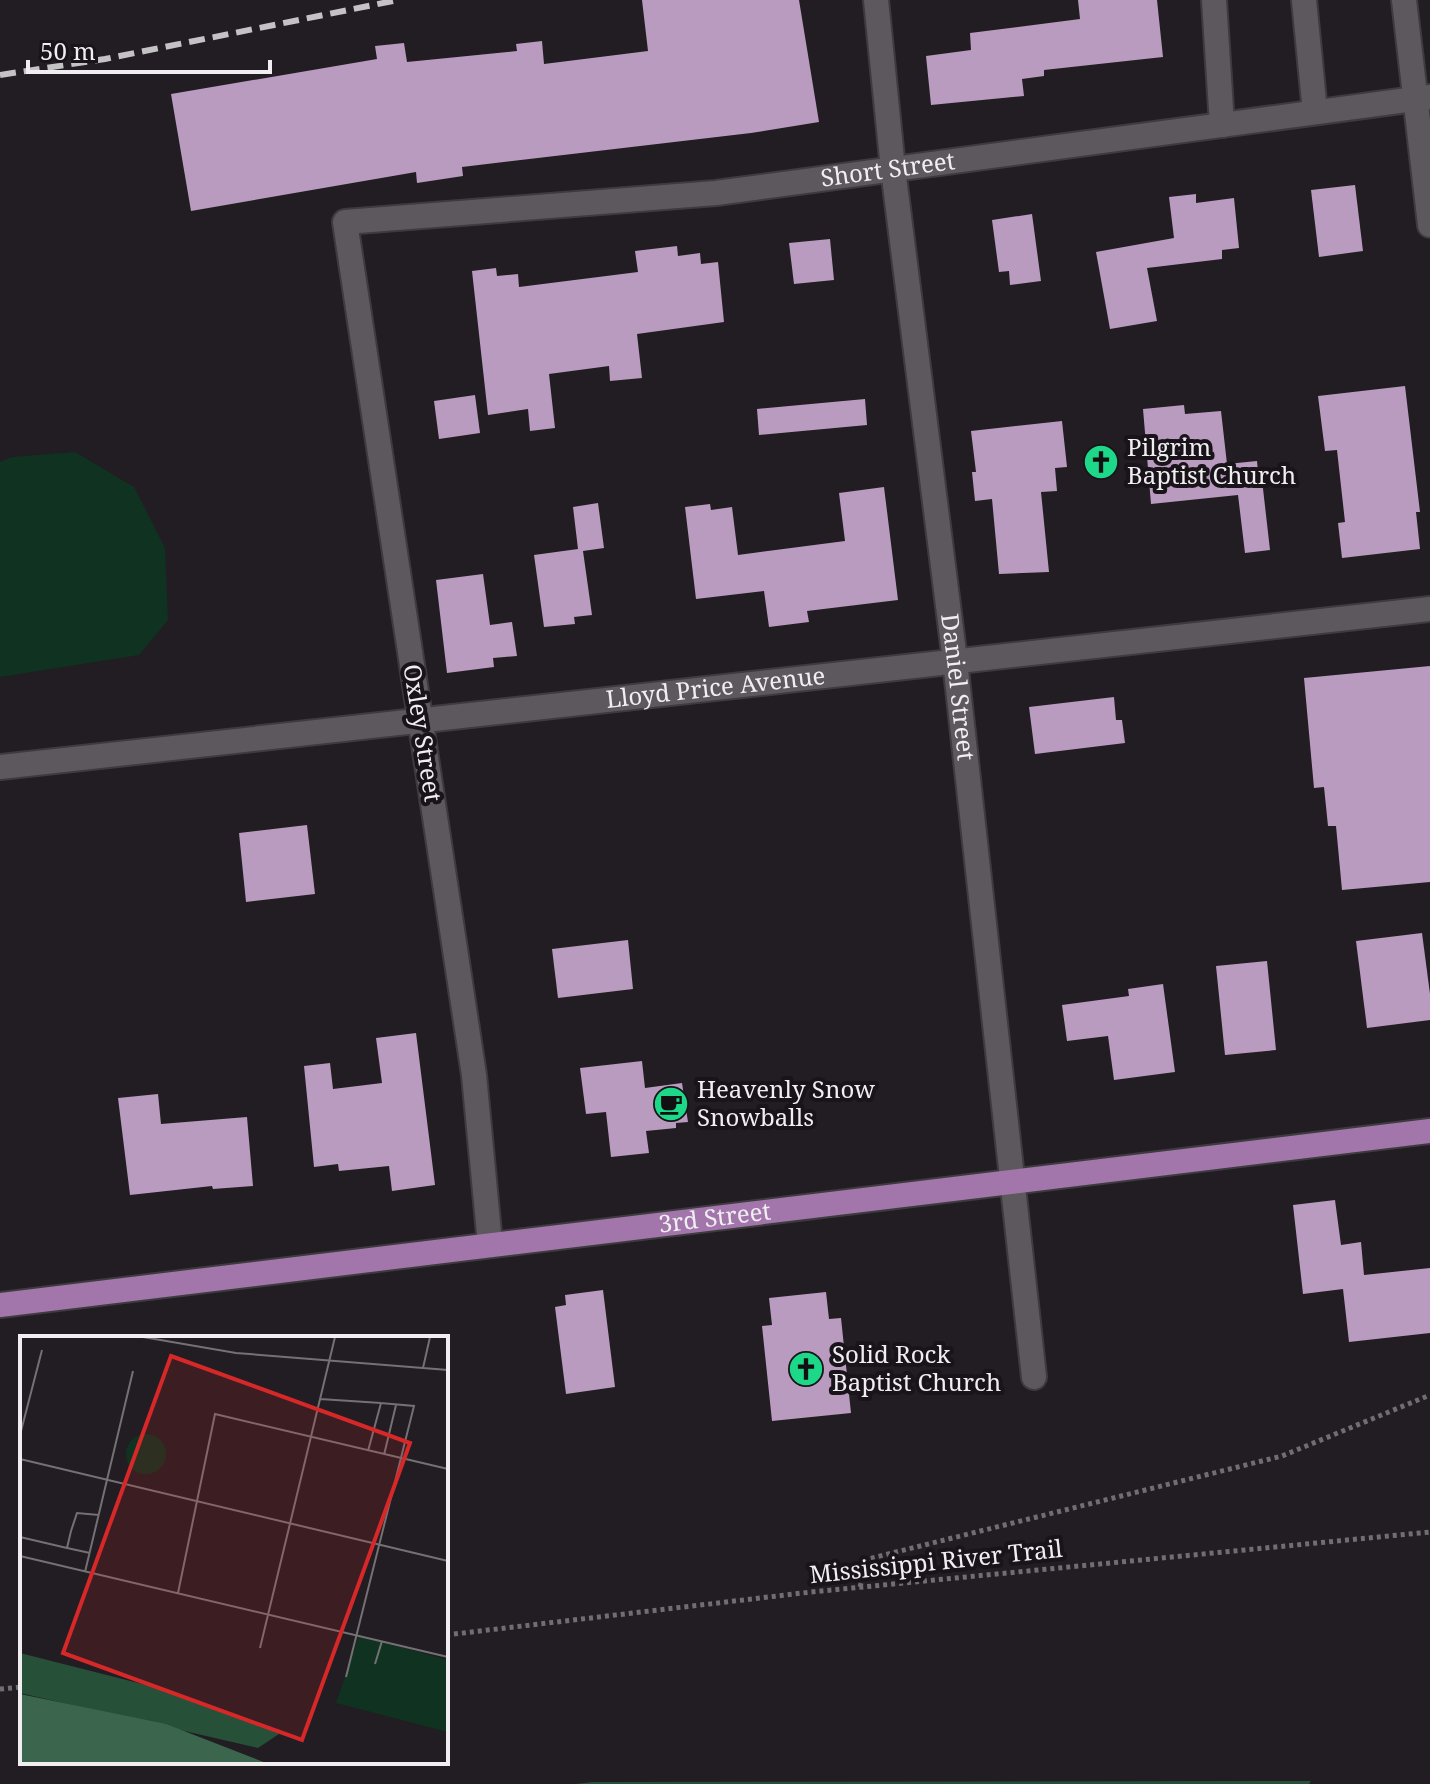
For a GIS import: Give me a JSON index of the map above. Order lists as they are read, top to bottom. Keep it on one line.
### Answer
{"streets":{"main road":["3rd Street"],"street":["Short Street","Lloyd Price Avenue","Daniel Street","Oxley Street"],"path":["Mississippi River Trail"]},"crossings":[["Short Street","Daniel Street"],["Short Street","Oxley Street"],["Lloyd Price Avenue","Daniel Street"],["Lloyd Price Avenue","Oxley Street"],["Daniel Street","3rd Street"],["Oxley Street","3rd Street"]],"places":{"church":["Pilgrim Baptist Church","Solid Rock Baptist Church"],"cafe":["Heavenly Snow Snowballs"]},"scale_bar":"50 m"}
